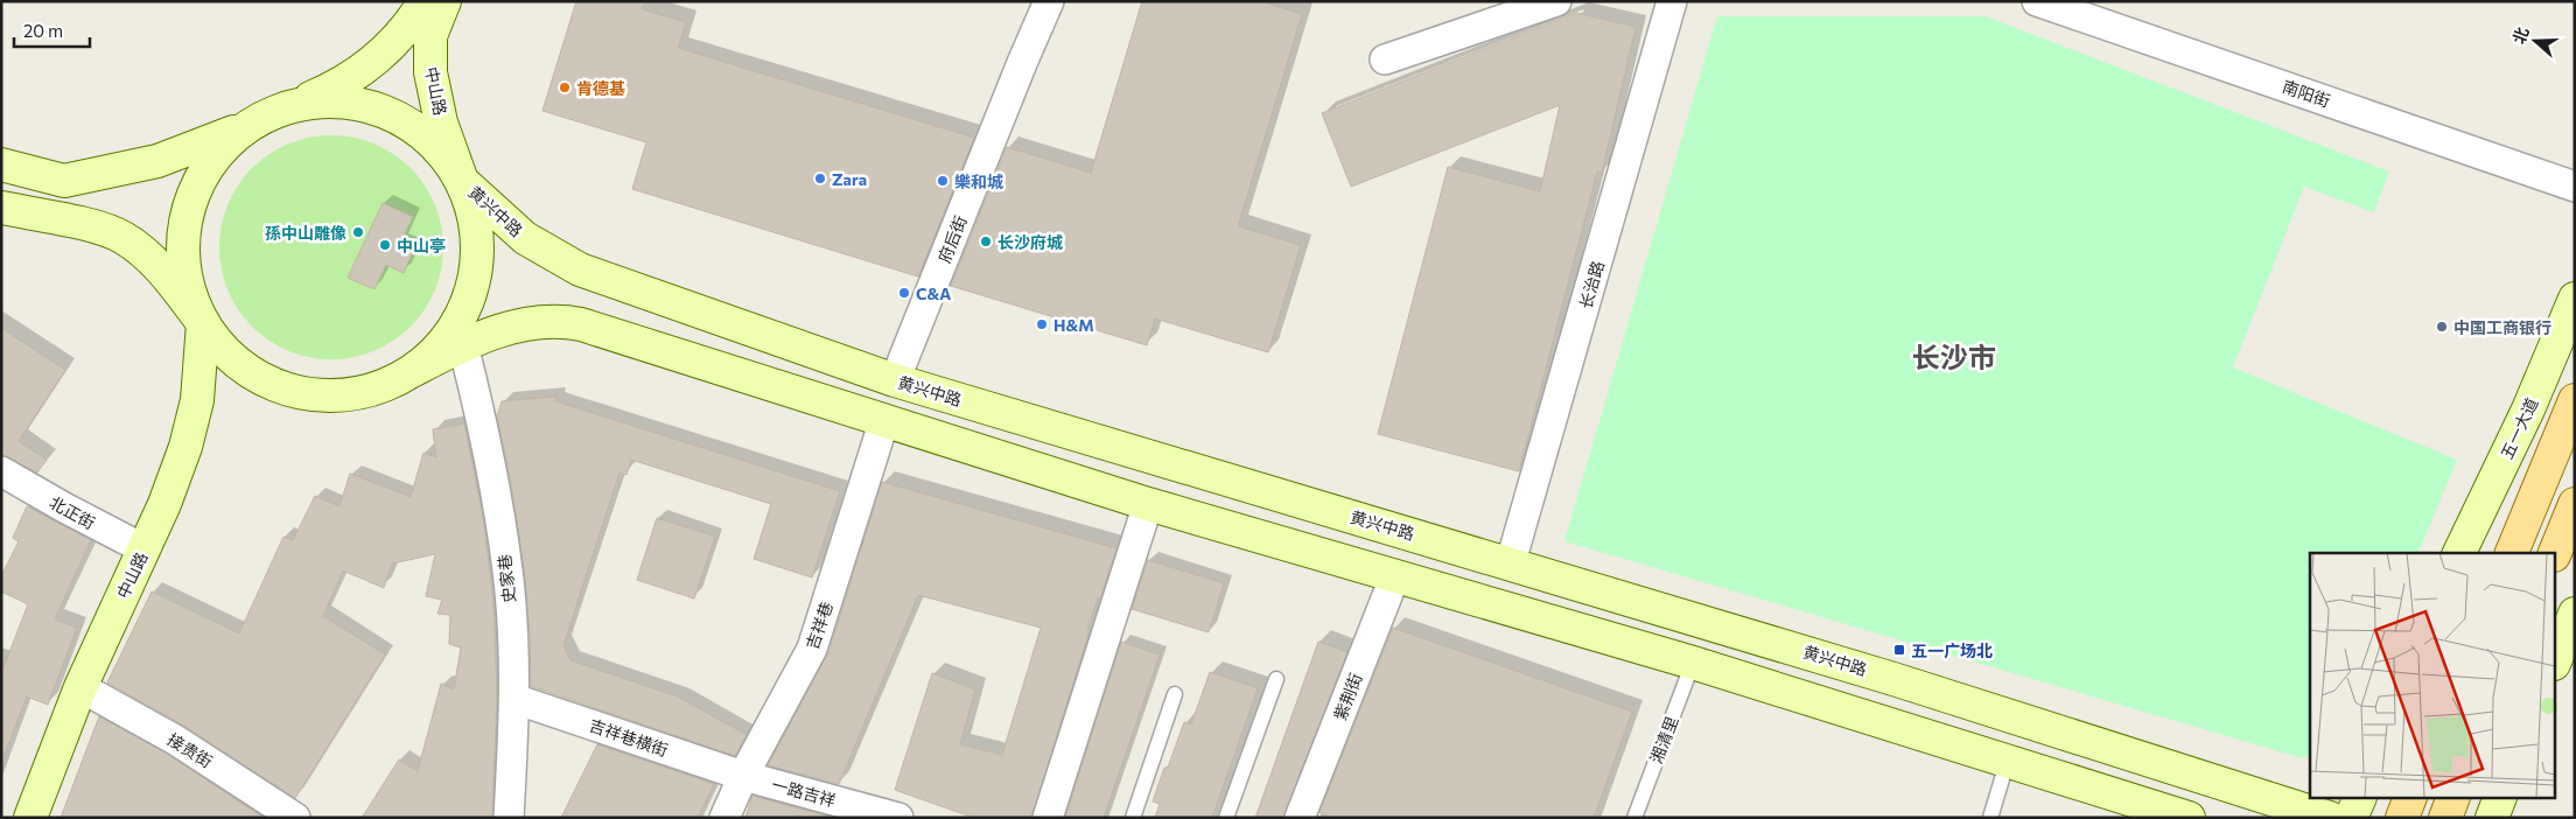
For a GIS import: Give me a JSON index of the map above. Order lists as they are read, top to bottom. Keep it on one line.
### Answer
{"streets":{"main road":["中山路","黄兴中路","五一大道"],"street":["南阳街","府后街","长治路","北正街","史家巷","吉祥巷","紫荆街","吉祥巷横街","接贵街","一路吉祥"],"lane":["湘清里"]},"crossings":[["中山路","黄兴中路"],["中山路","北正街"],["中山路","接贵街"],["黄兴中路","府后街"],["黄兴中路","长治路"],["史家巷","吉祥巷横街"],["吉祥巷","吉祥巷横街"],["吉祥巷","一路吉祥"],["吉祥巷横街","一路吉祥"]],"districts":["长沙市"],"places":{"other":["肯德基","Zara","樂和城","孫中山雕像","长沙府城","中山亭","C&A","H&M","中国工商银行"],"transit":["五一广场北"]},"scale_bar":"20 m","north":"left"}
